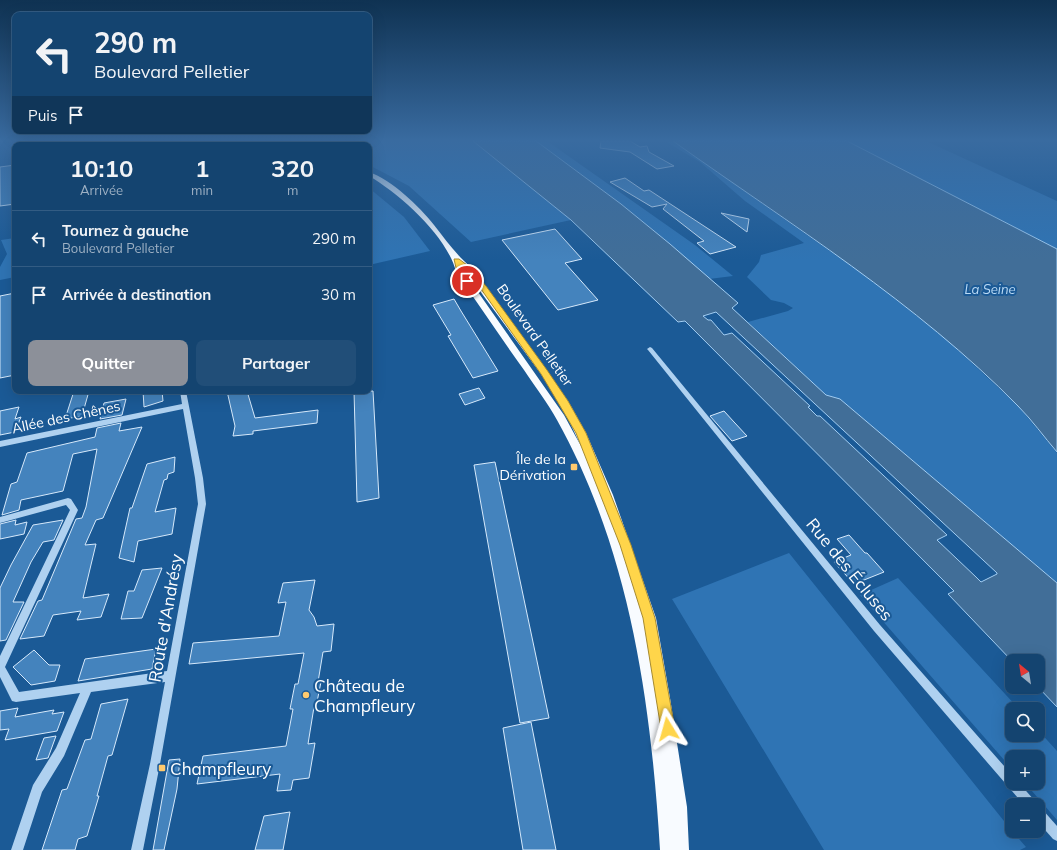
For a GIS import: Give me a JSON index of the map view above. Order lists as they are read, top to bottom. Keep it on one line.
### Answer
{"streets":{"main road":["Boulevard Pelletier"],"street":["Allée des Chênes","Rue des Écluses","Route d'Andrésy"]},"crossings":[["Allée des Chênes","Route d'Andrésy"]],"water":["La Seine"],"places":{"transit":["Île de la Dérivation","Champfleury"],"other":["Château de Champfleury"]},"north":"top left","page":{"turn":["290 m","Boulevard Pelletier"],"then":"Puis","eta":["10:10","Arrivée","1","min","320","m"],"list":[{"name":"Tournez à gauche","note":"Boulevard Pelletier","value":"290 m"},{"name":"Arrivée à destination","value":"30 m"}],"buttons":["Quitter","Partager"],"map_buttons":["+","−"]}}
